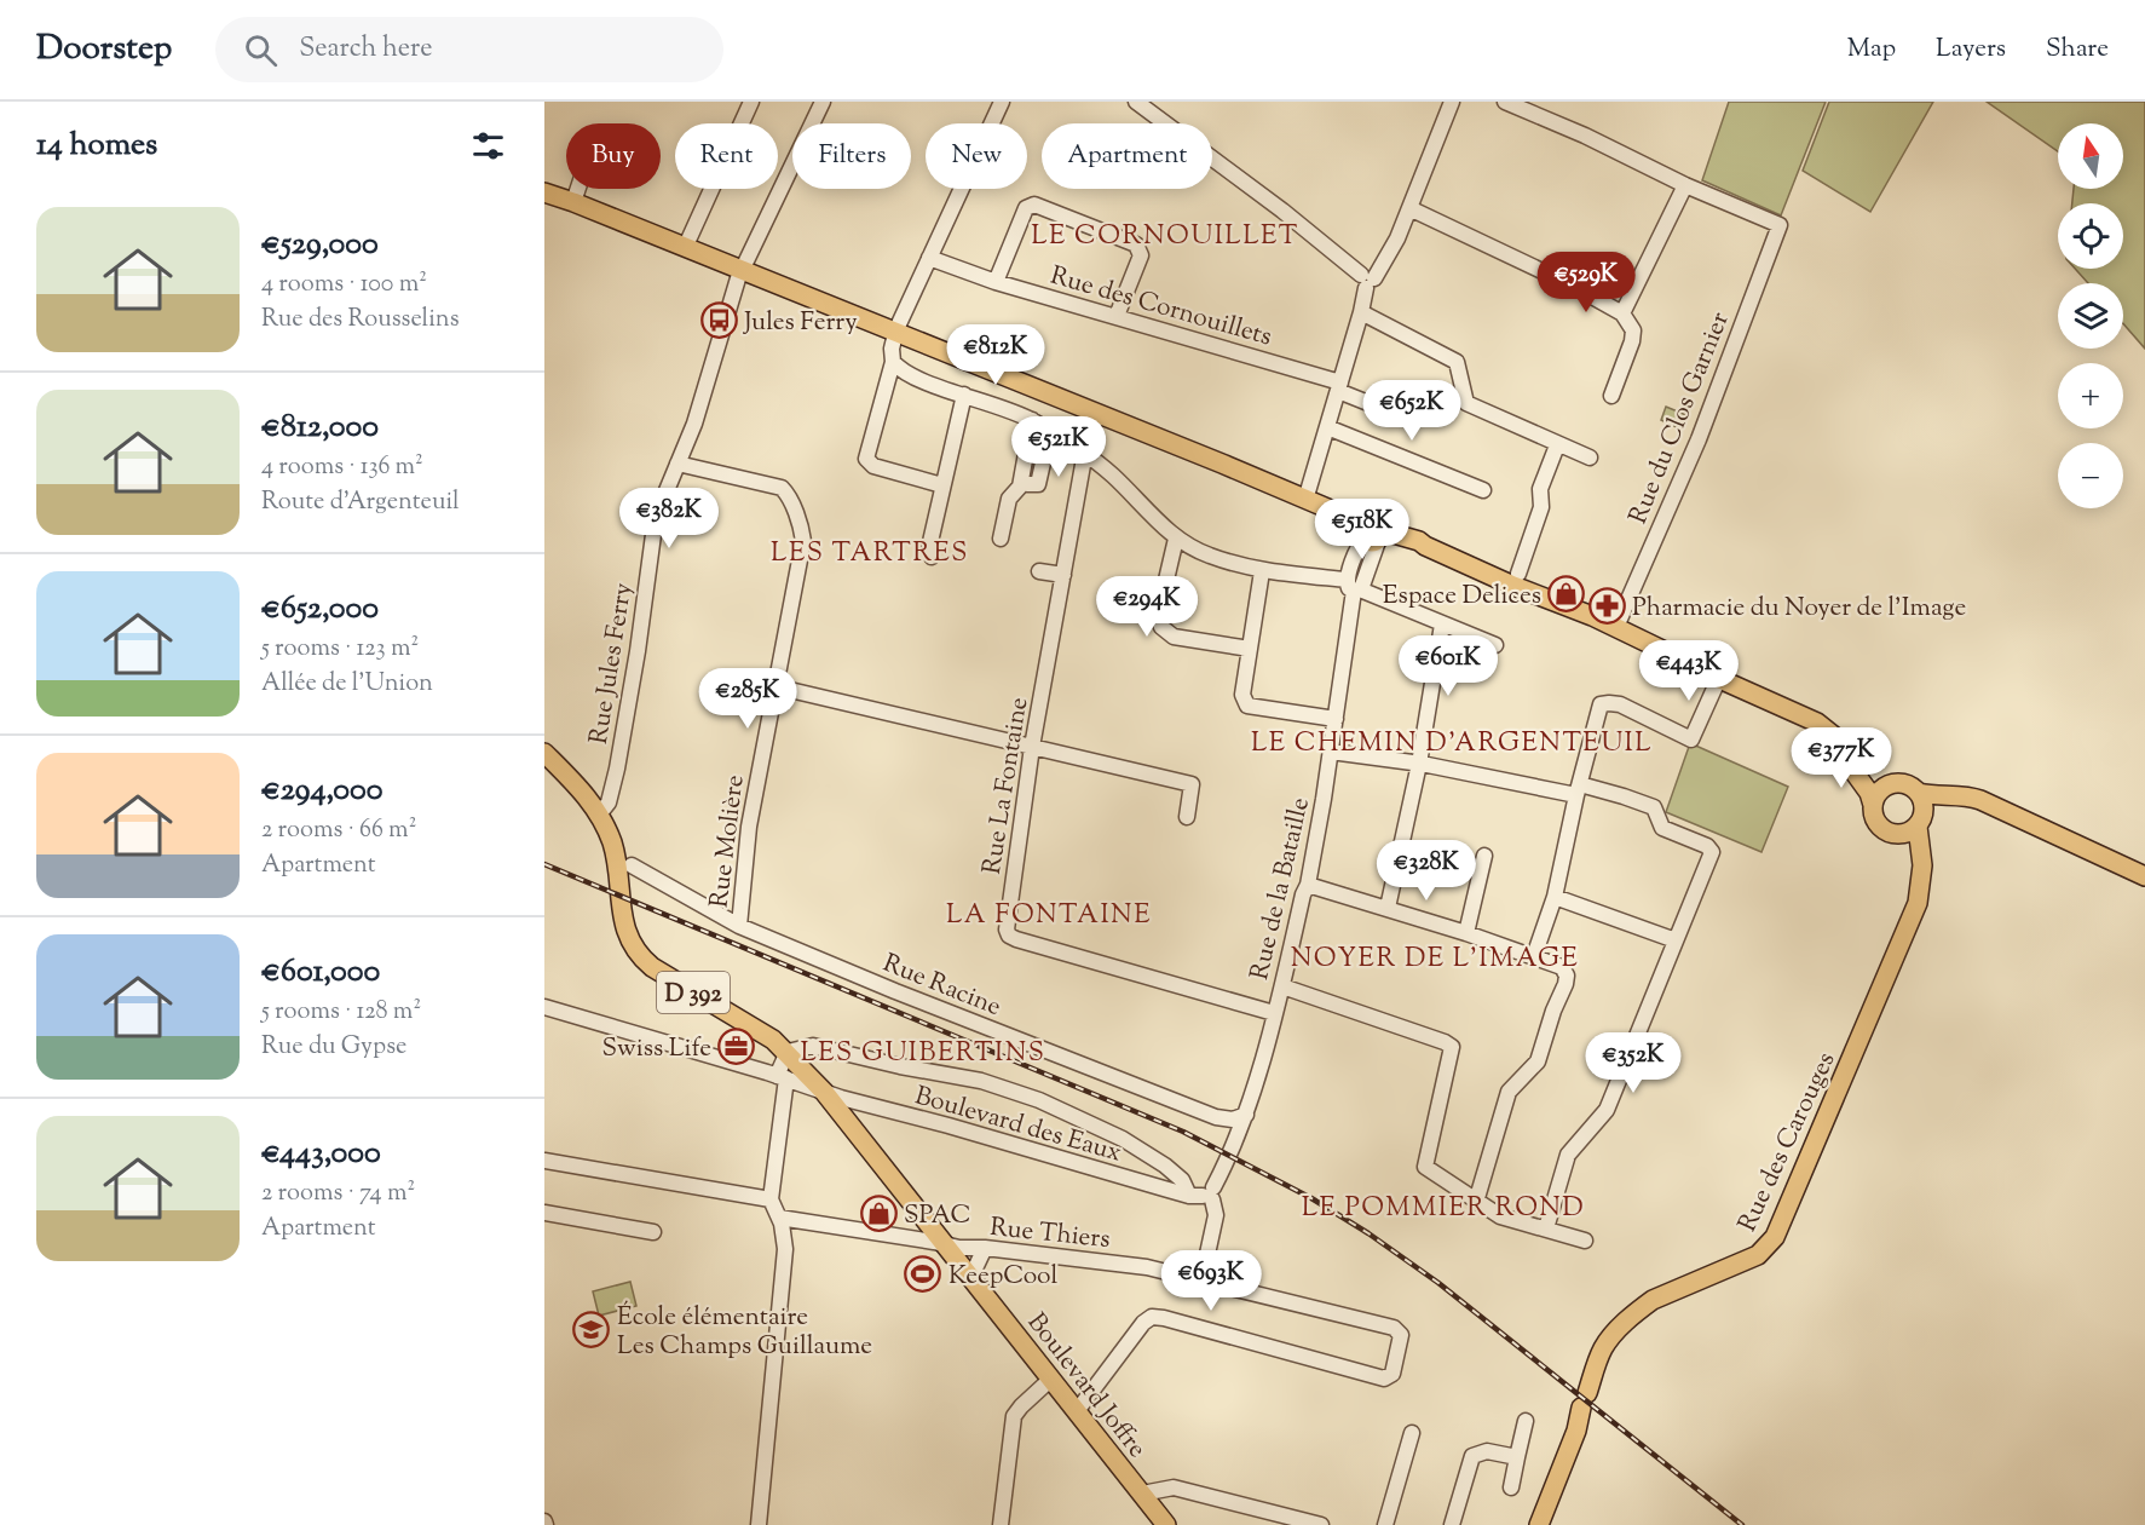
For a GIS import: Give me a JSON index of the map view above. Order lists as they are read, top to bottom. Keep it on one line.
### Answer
{"streets":{"main road":["D 392","Rue des Carouges","Boulevard Joffre"],"street":["Rue des Cornouillets","Rue du Clos Garnier","Rue Jules Ferry","Rue La Fontaine","Rue Molière","Rue de la Bataille","Rue Racine","Boulevard des Eaux","Rue Thiers"]},"crossings":[["Rue Jules Ferry","Rue Molière"],["Rue Jules Ferry","Boulevard Joffre"],["Rue La Fontaine","Rue de la Bataille"],["Rue Molière","Rue Racine"],["Rue de la Bataille","Rue Racine"],["Rue de la Bataille","Boulevard des Eaux"],["Rue de la Bataille","Rue Thiers"],["Boulevard des Eaux","Boulevard Joffre"],["Rue Thiers","Boulevard Joffre"]],"districts":["LE CORNOUILLET","LES TARTRES","LE CHEMIN D'ARGENTEUIL","LA FONTAINE","NOYER DE L'IMAGE","LES GUIBERTINS","LE POMMIER ROND"],"places":{"bus stop":["Jules Ferry"],"shop":["Espace Delices","SPAC"],"pharmacy":["Pharmacie du Noyer de l'Image"],"office":["Swiss Life"],"sports":["KeepCool"],"school or university":["École élémentaire Les Champs Guillaume"]},"north":"top","page":{"header":"Doorstep","search":"Search here","nav":["Map","Layers","Share"],"heading":"14 homes","map_buttons":["+","−"],"chip":["Buy","Rent","Filters","New","Apartment"],"list":[{"name":"€529,000","note":"4 rooms · 100 m² · Rue des Rousselins"},{"name":"€812,000","note":"4 rooms · 136 m² · Route d'Argenteuil"},{"name":"€652,000","note":"5 rooms · 123 m² · Allée de l'Union"},{"name":"€294,000","note":"2 rooms · 66 m² · Apartment"},{"name":"€601,000","note":"5 rooms · 128 m² · Rue du Gypse"},{"name":"€443,000","note":"2 rooms · 74 m² · Apartment"}],"price":["€529K","€812K","€652K","€521K","€382K","€518K","€294K","€601K","€443K","€285K","€377K","€328K","€352K","€693K"]}}
